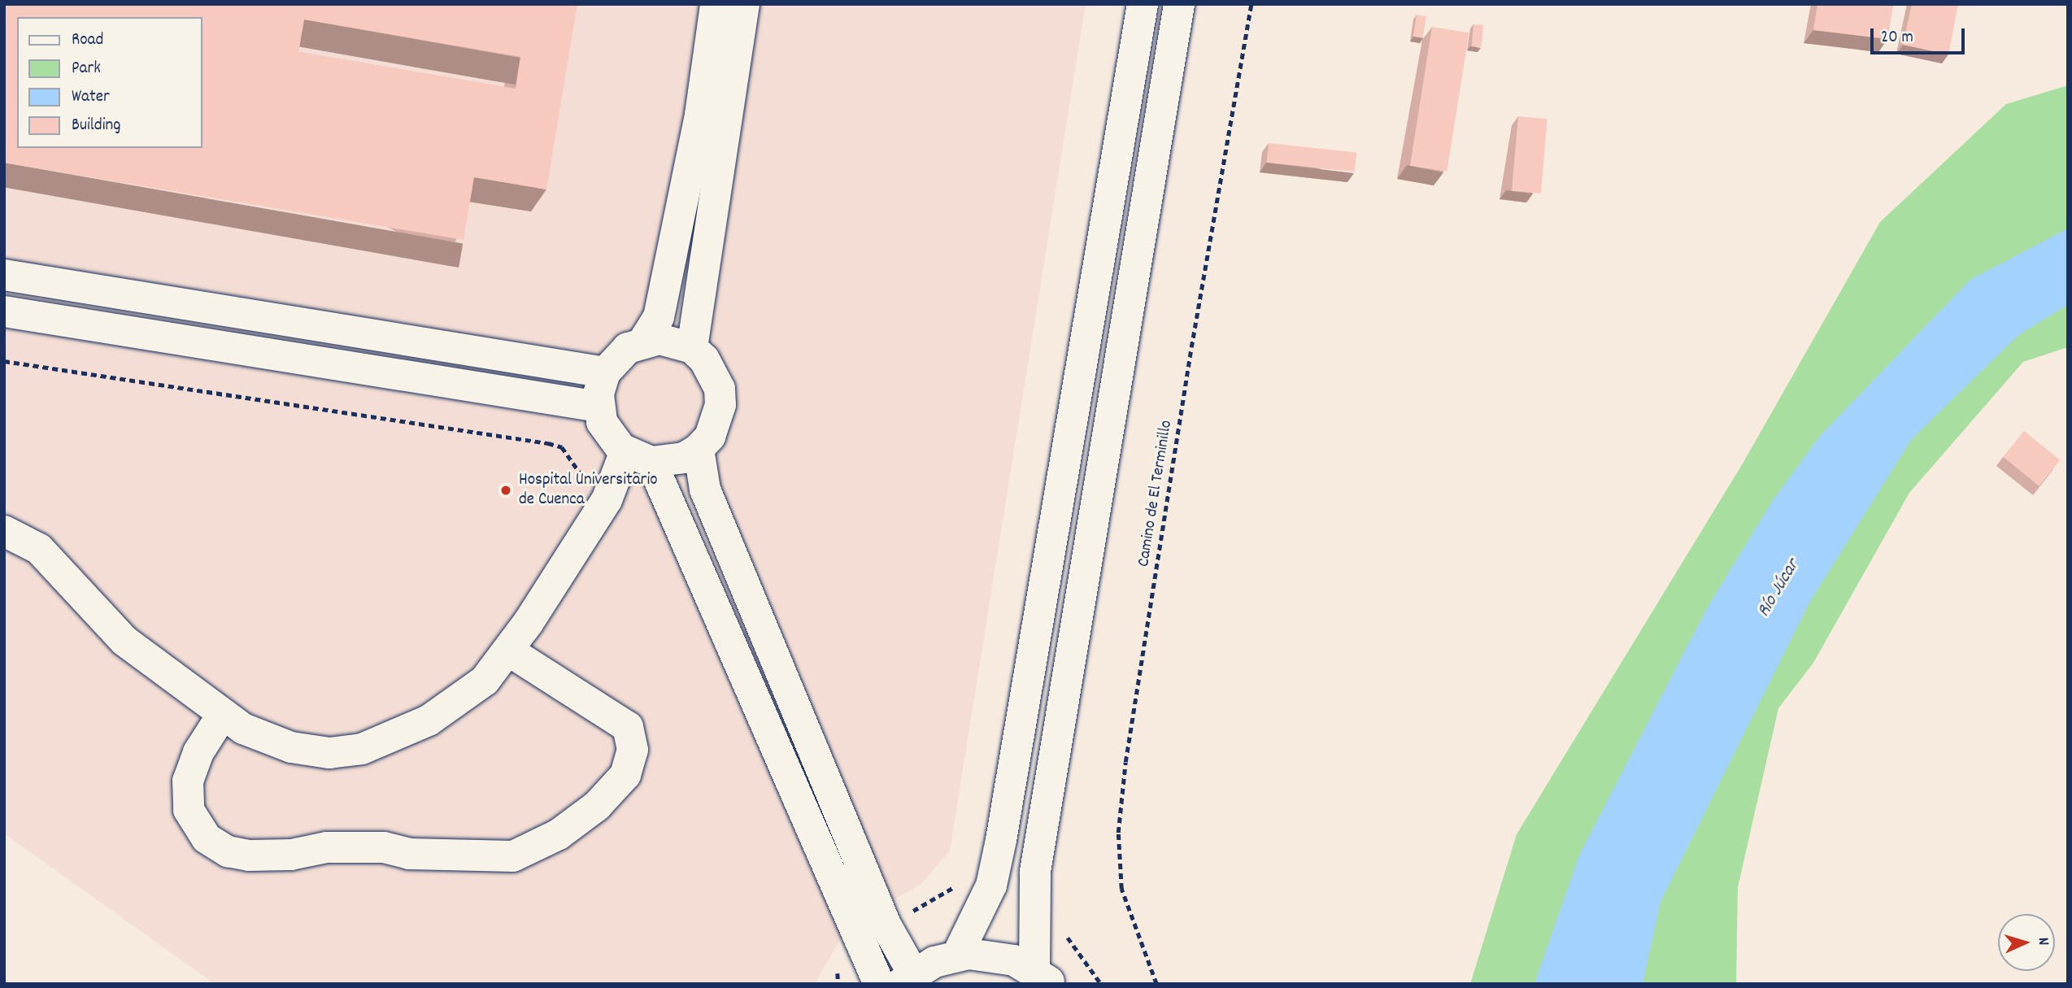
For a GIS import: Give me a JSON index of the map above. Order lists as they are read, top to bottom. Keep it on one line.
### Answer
{"streets":{"path":["Camino de El Terminillo"]},"water":["Río Júcar"],"places":["Hospital Universitario de Cuenca"],"legend":["Road","Park","Water","Building"],"scale_bar":"20 m","north":"right"}
